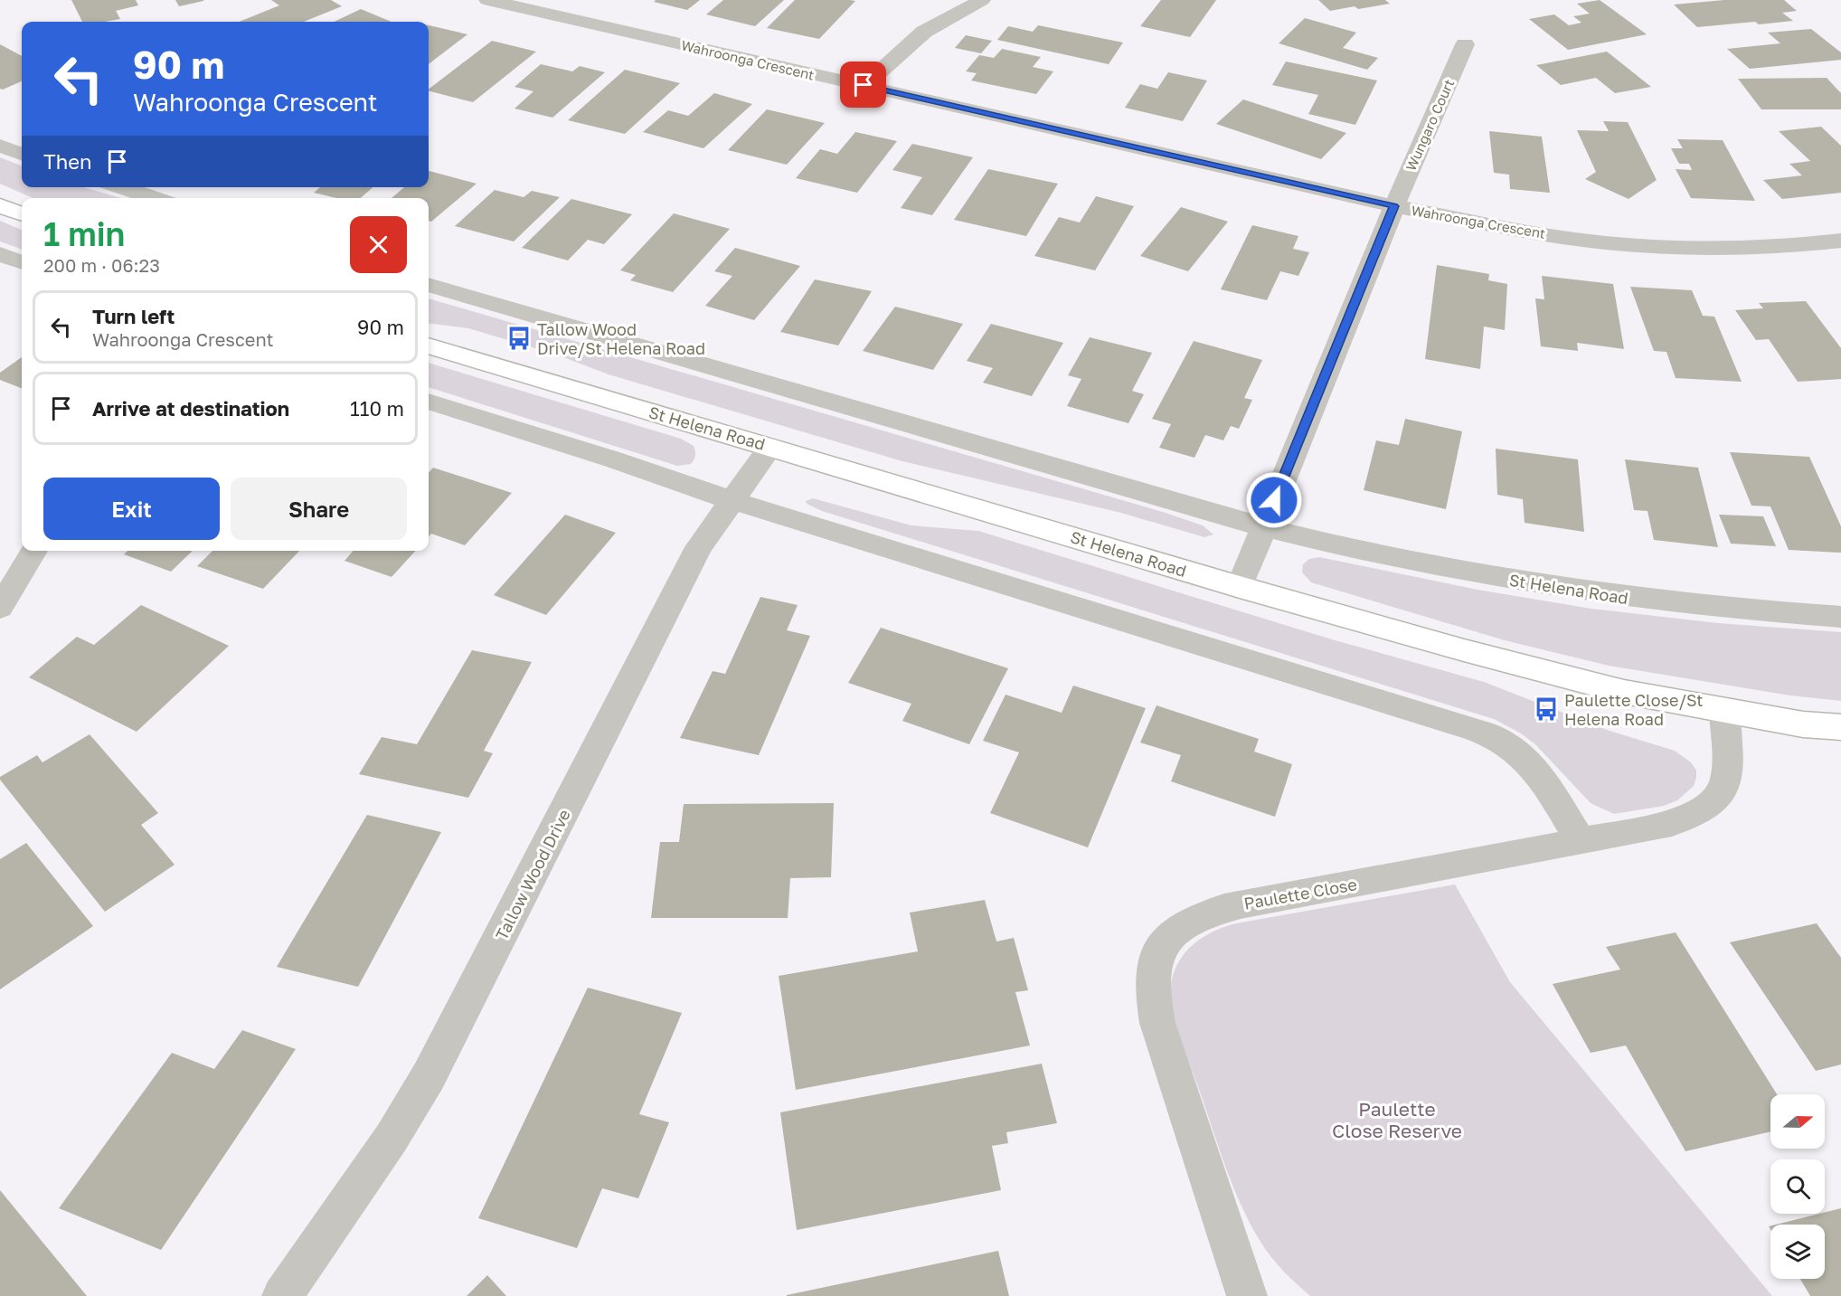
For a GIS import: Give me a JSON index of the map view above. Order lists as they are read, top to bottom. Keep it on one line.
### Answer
{"streets":{"main road":["St Helena Road"],"street":["Wahroonga Crescent","Wungaro Court","Tallow Wood Drive","Paulette Close"]},"crossings":[["Wahroonga Crescent","Wungaro Court"],["Wungaro Court","St Helena Road"],["St Helena Road","Tallow Wood Drive"],["St Helena Road","Paulette Close"]],"parks":["Paulette Close Reserve"],"places":{"bus stop":["Tallow Wood Drive/St Helena Road","Paulette Close/St Helena Road"]},"north":"right","page":{"turn":["90 m","Wahroonga Crescent"],"then":"Then","heading":["1 min","200 m · 06:23"],"list":[{"name":"Turn left","note":"Wahroonga Crescent","value":"90 m"},{"name":"Arrive at destination","value":"110 m"}],"buttons":["Exit","Share"]}}
